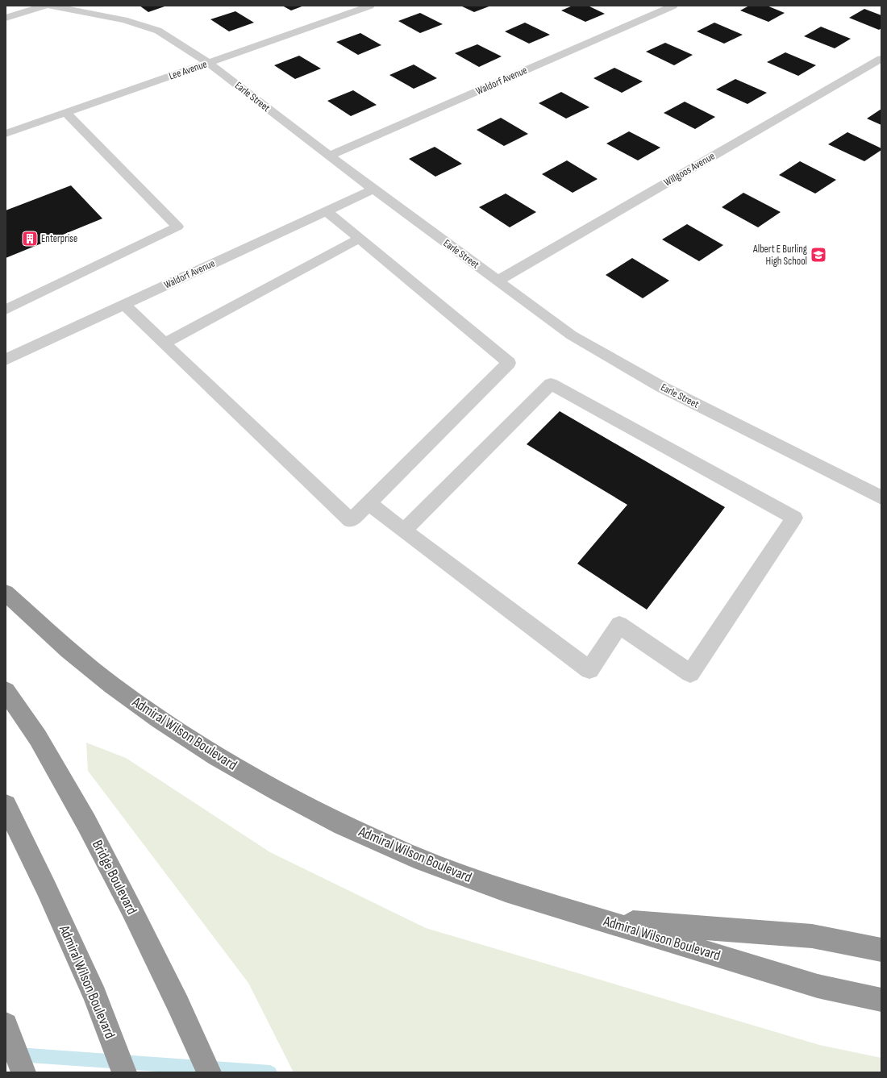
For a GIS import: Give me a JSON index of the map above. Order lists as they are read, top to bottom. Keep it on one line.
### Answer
{"streets":{"highway":["Admiral Wilson Boulevard","Bridge Boulevard"],"street":["Lee Avenue","Waldorf Avenue","Earle Street","Willgoos Avenue"]},"crossings":[["Lee Avenue","Earle Street"],["Waldorf Avenue","Earle Street"],["Earle Street","Willgoos Avenue"]],"places":{"building":["Enterprise"],"school or university":["Albert E Burling High School"]}}
